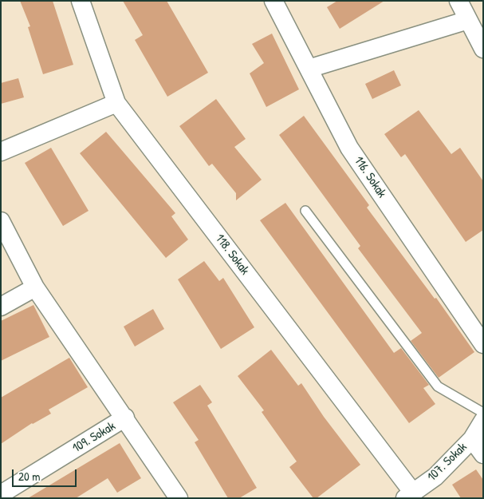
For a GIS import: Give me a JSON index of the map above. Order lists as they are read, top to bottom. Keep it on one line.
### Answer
{"streets":{"street":["116. Sokak","118. Sokak","109. Sokak","107. Sokak"]},"crossings":[["118. Sokak","107. Sokak"]],"scale_bar":"20 m"}
